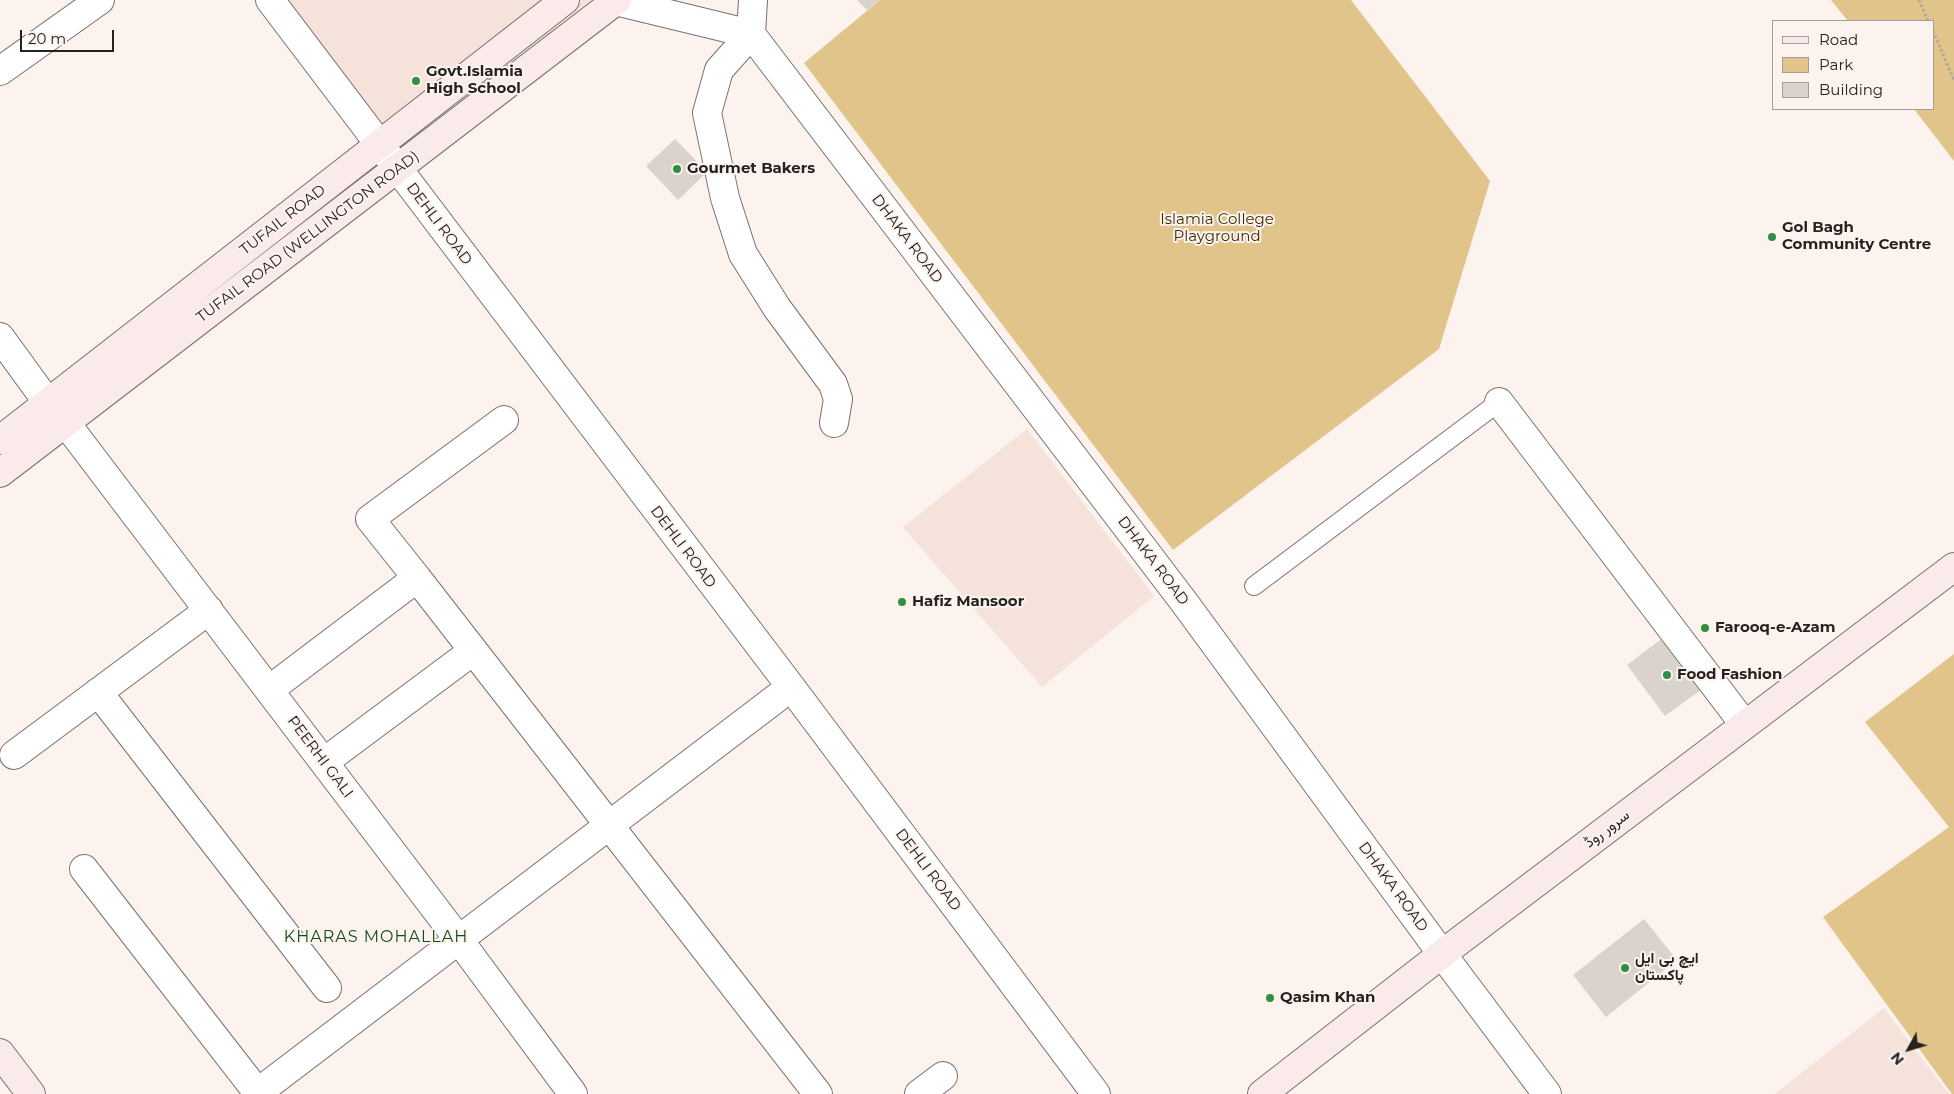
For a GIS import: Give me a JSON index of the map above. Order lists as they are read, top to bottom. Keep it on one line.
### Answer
{"streets":{"main road":["TUFAIL ROAD","TUFAIL ROAD (WELLINGTON ROAD)","سرور روڈ"],"street":["DEHLI ROAD","DHAKA ROAD","PEERHI GALI"]},"crossings":[["TUFAIL ROAD","DEHLI ROAD"],["TUFAIL ROAD","TUFAIL ROAD (WELLINGTON ROAD)"],["TUFAIL ROAD","PEERHI GALI"],["DEHLI ROAD","TUFAIL ROAD (WELLINGTON ROAD)"],["TUFAIL ROAD (WELLINGTON ROAD)","PEERHI GALI"],["DHAKA ROAD","سرور روڈ"]],"districts":["KHARAS MOHALLAH"],"parks":["Islamia College Playground"],"places":["Govt.Islamia High School","Gourmet Bakers","Gol Bagh Community Centre","Hafiz Mansoor","Farooq-e-Azam","Food Fashion","ایچ بی ایل پاکستان","Qasim Khan"],"legend":["Road","Park","Building"],"scale_bar":"20 m","north":"bottom left"}
